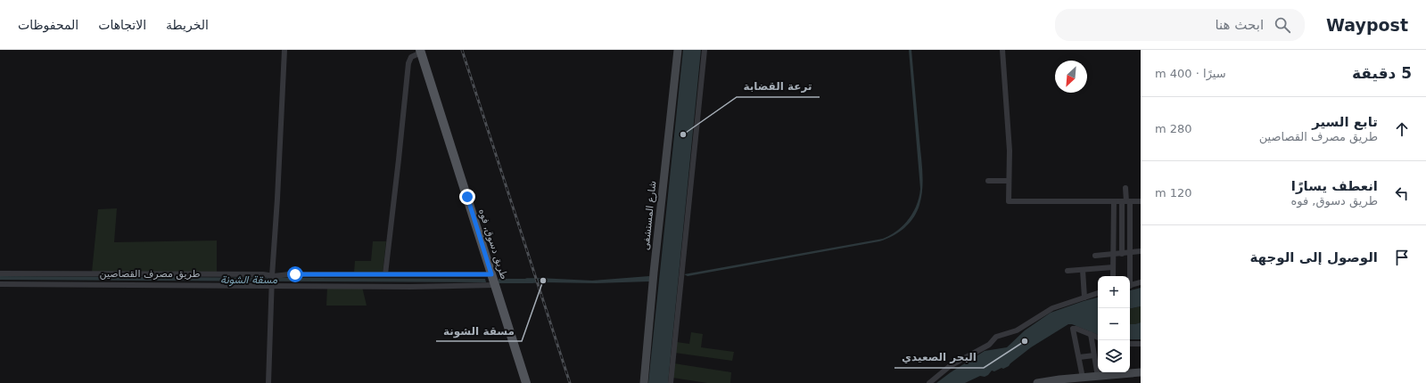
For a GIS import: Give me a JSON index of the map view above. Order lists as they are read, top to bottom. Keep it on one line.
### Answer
{"streets":{"main road":["شارع المستشفى","طريق دسوق, فوه"],"street":["طريق مصرف القصاصين"]},"crossings":[["طريق دسوق, فوه","طريق مصرف القصاصين"]],"water":["مسقة الشونة"],"places":["ترعة القضابة","مسقة الشونة","البحر الصعيدي"],"north":"bottom left","page":{"header":"Waypost","search":"ابحث هنا","nav":["الخريطة","الاتجاهات","المحفوظات"],"heading":["5 دقيقة","سيرًا · 400 m"],"list":[["تابع السير","طريق مصرف القصاصين","280 m"],["انعطف يسارًا","طريق دسوق, فوه","120 m"],"الوصول إلى الوجهة"],"map_buttons":["+","−"]}}
